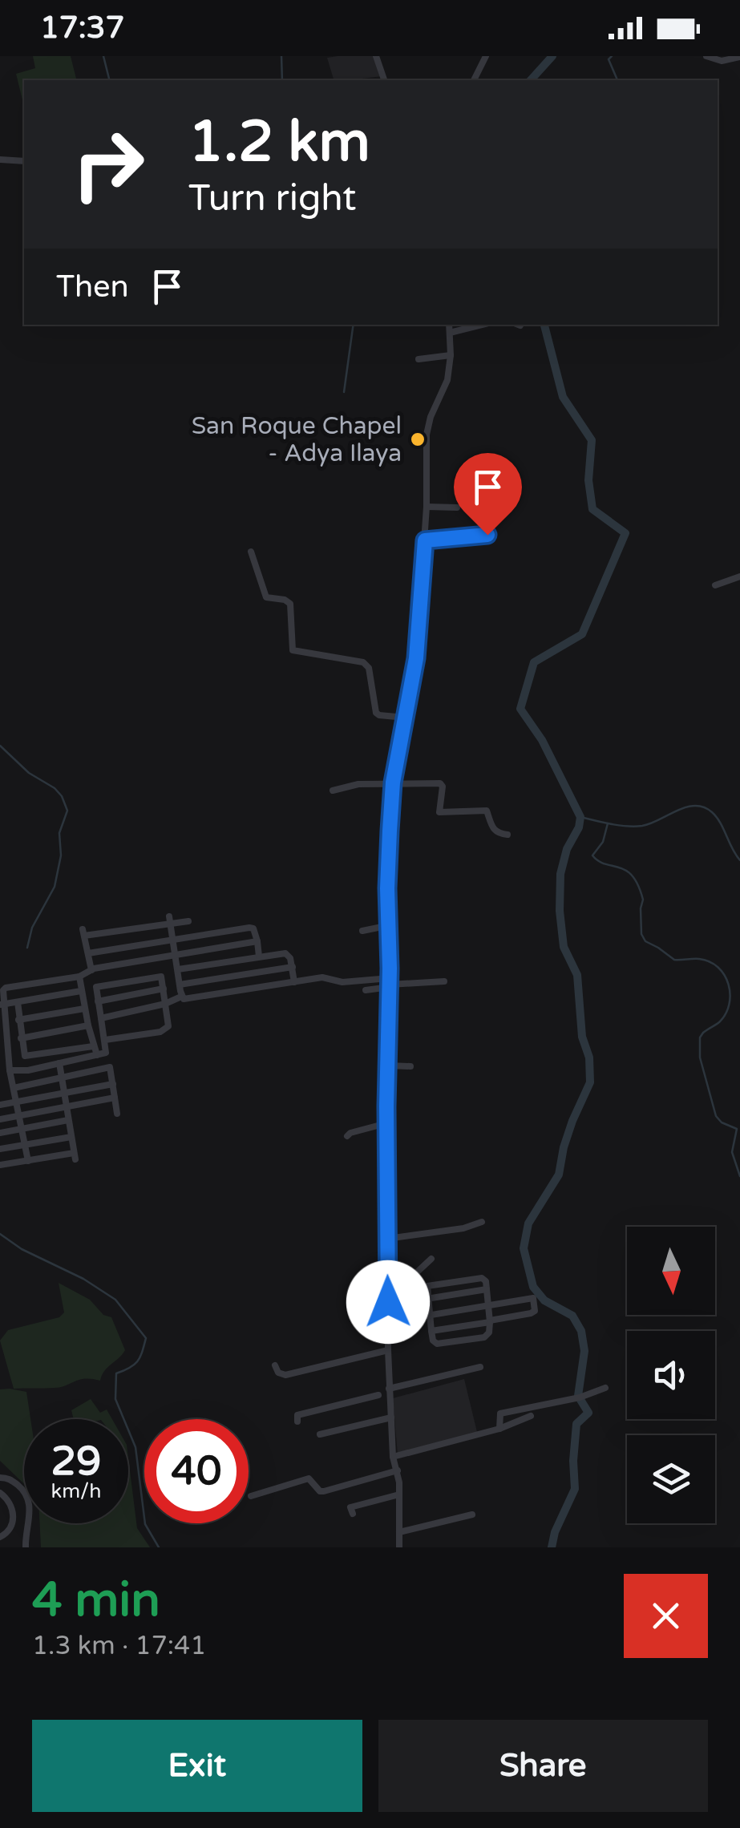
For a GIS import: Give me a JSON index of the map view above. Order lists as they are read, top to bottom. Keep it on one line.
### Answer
{"places":["San Roque Chapel - Adya Ilaya"],"north":"bottom","page":{"status":"17:37","turn":["1.2 km","Turn right"],"then":"Then","speed":"29 km/h","limit":"40","heading":["4 min","1.3 km · 17:41"],"buttons":["Exit","Share"]}}
